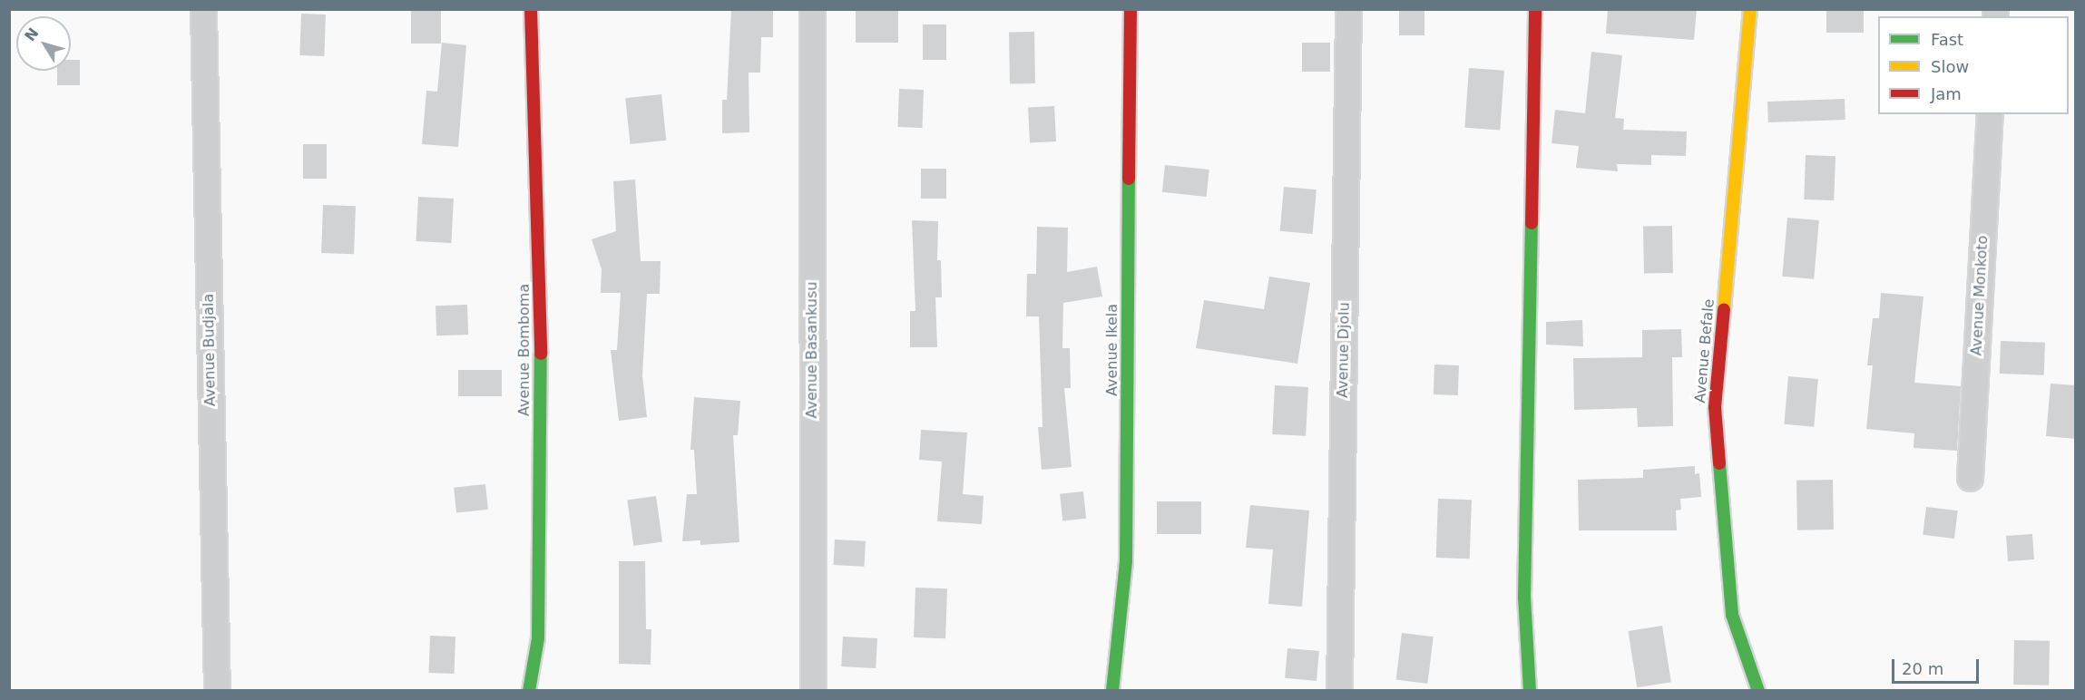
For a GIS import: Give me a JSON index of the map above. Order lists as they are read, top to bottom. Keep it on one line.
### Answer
{"streets":{"street":["Avenue Monkoto","Avenue Budjala","Avenue Bomboma","Avenue Basankusu","Avenue Ikela","Avenue Djolu","Avenue Befale"]},"legend":["Fast","Slow","Jam"],"scale_bar":"20 m","north":"top left"}
